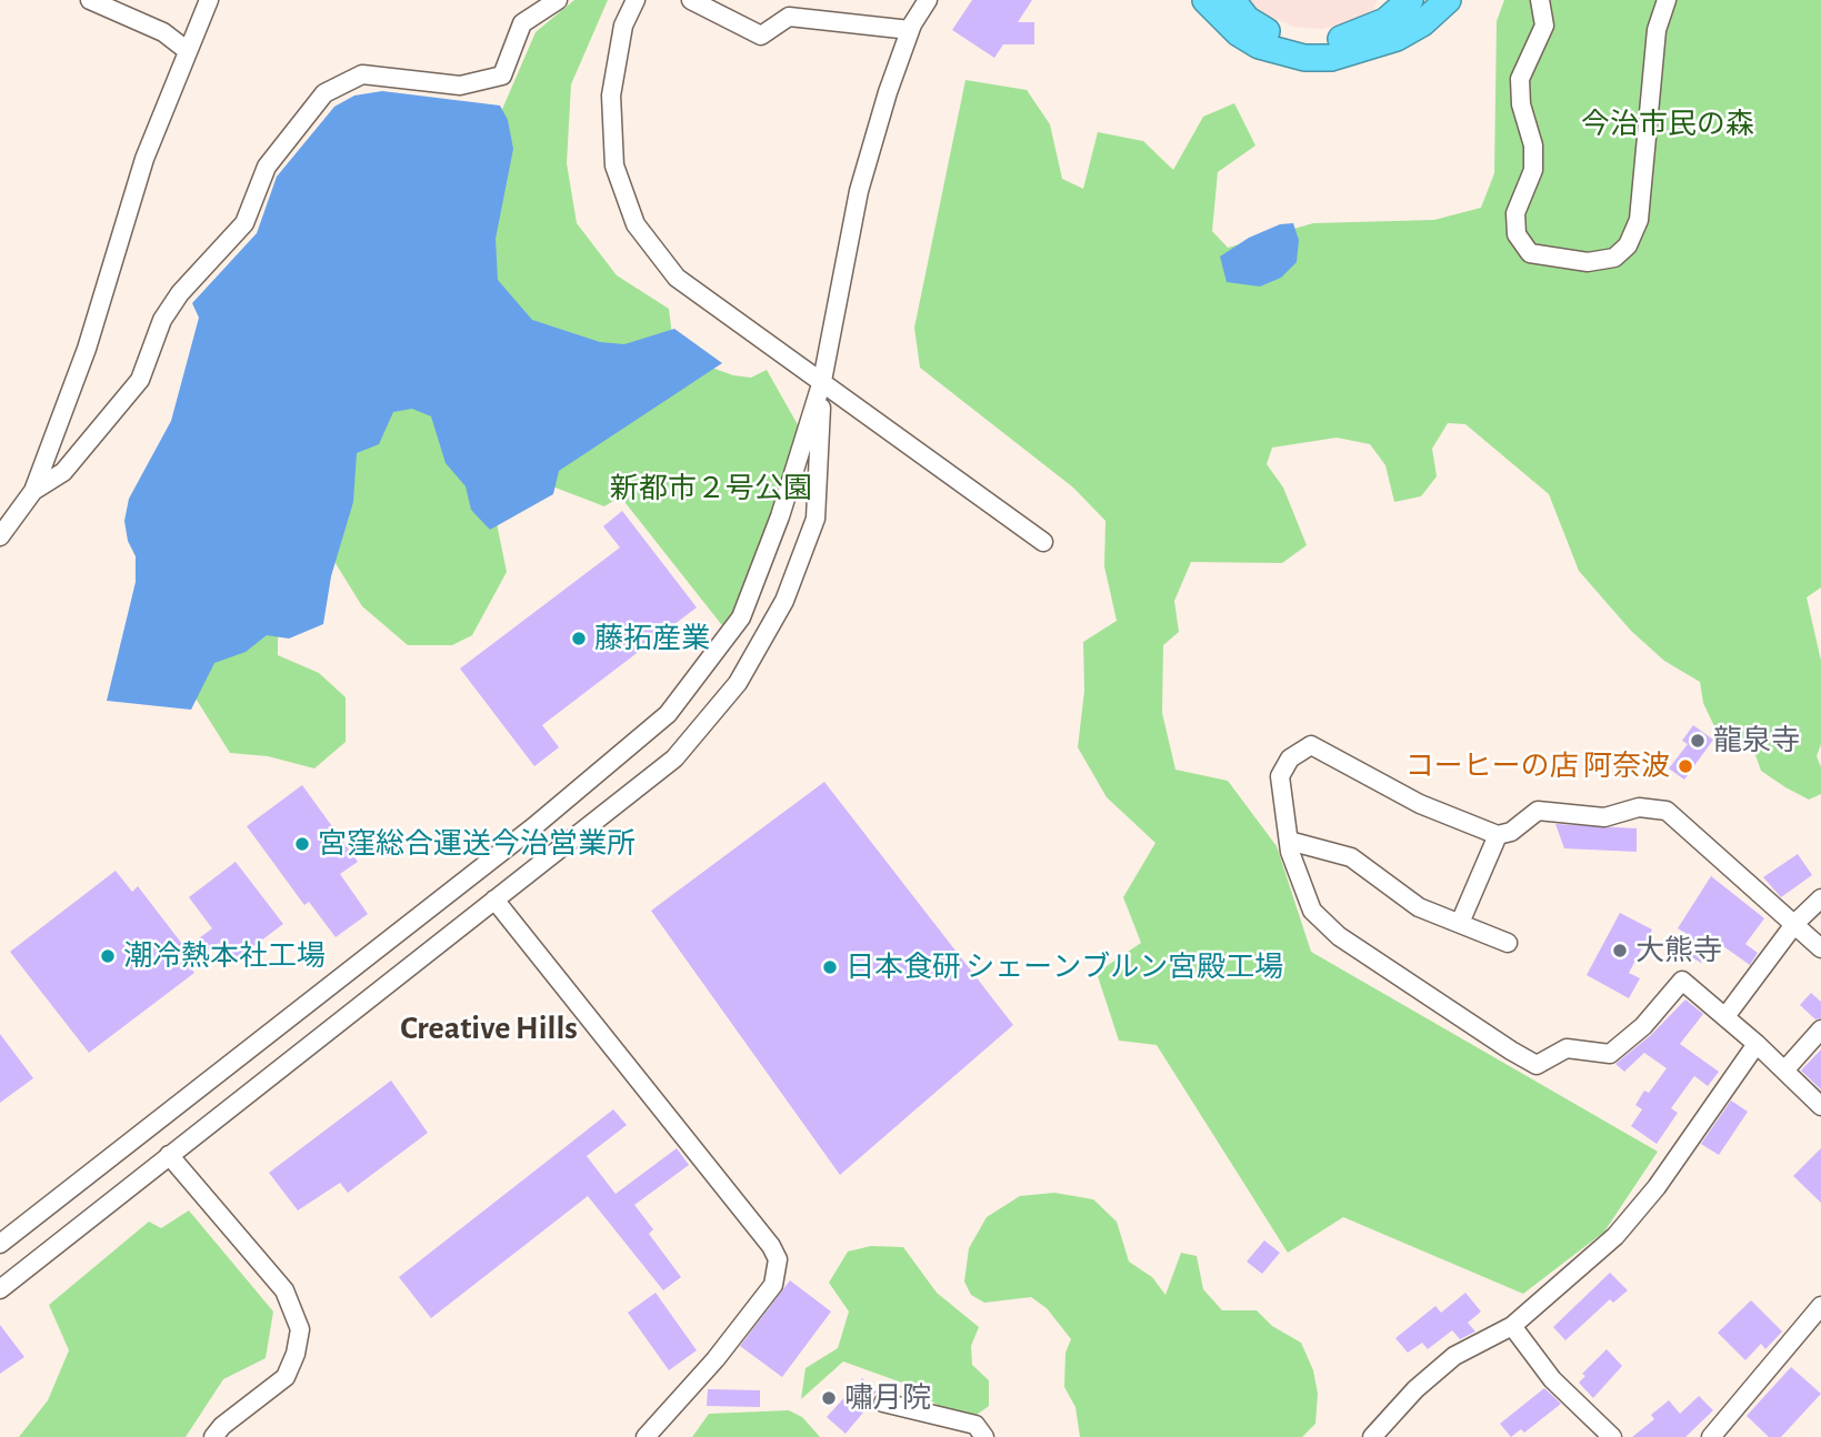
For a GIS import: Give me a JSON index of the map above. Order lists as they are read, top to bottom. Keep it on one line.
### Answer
{"districts":["Creative Hills"],"parks":["今治市民の森","新都市２号公園"],"places":["藤拓産業","龍泉寺","コーヒーの店 阿奈波","宮窪総合運送今治営業所","大熊寺","潮冷熱本社工場","日本食研 シェーンブルン宮殿工場","嘯月院"]}
